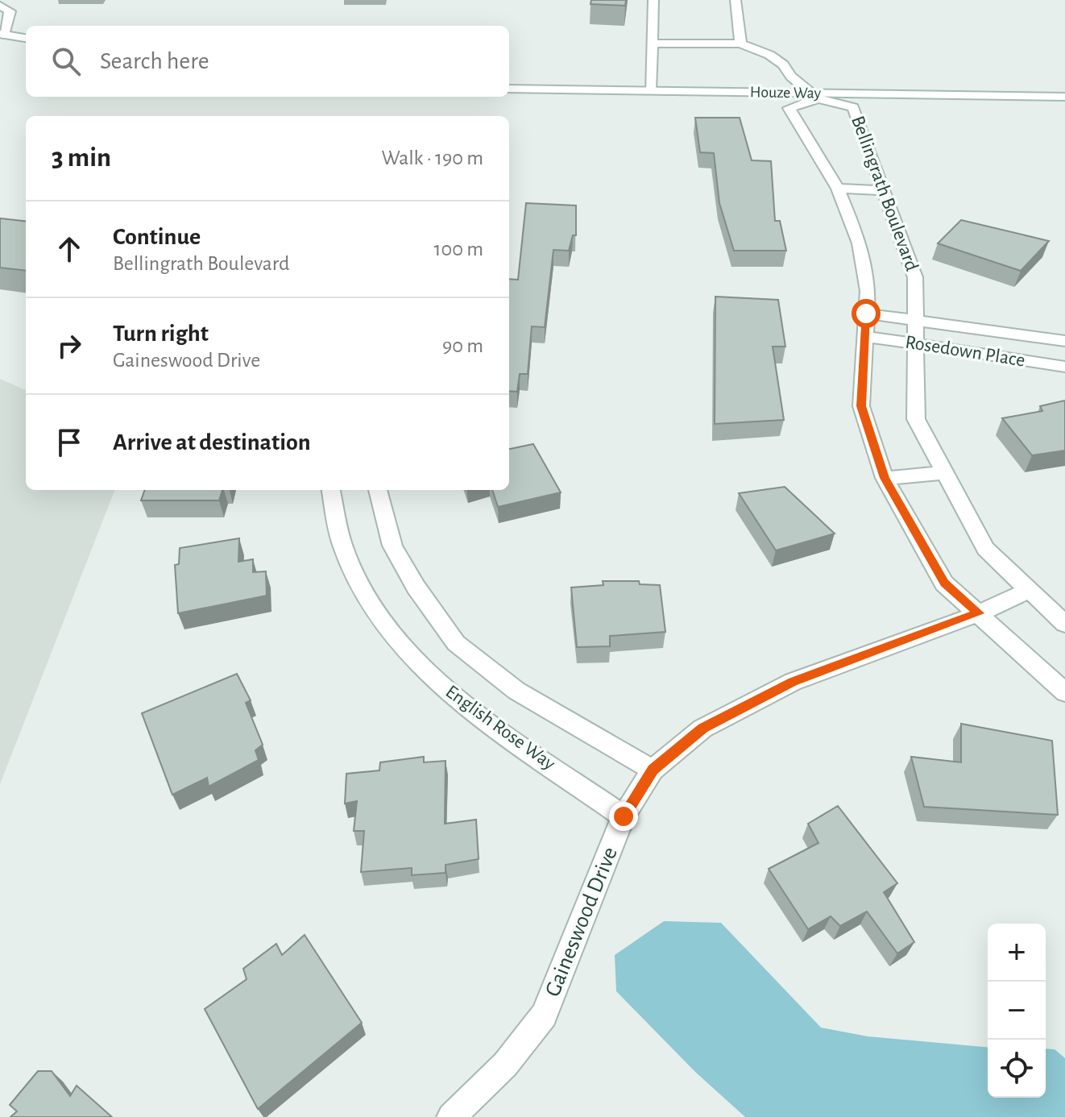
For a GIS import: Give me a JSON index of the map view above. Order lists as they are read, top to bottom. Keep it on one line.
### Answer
{"streets":{"street":["Houze Way","Bellingrath Boulevard","Rosedown Place","English Rose Way","Gaineswood Drive"]},"crossings":[["Houze Way","Bellingrath Boulevard"],["Bellingrath Boulevard","Rosedown Place"],["Bellingrath Boulevard","Gaineswood Drive"],["English Rose Way","Gaineswood Drive"]],"page":{"search":"Search here","heading":["3 min","Walk · 190 m"],"list":[["Continue","Bellingrath Boulevard","100 m"],["Turn right","Gaineswood Drive","90 m"],"Arrive at destination"],"map_buttons":["+","−"]}}
